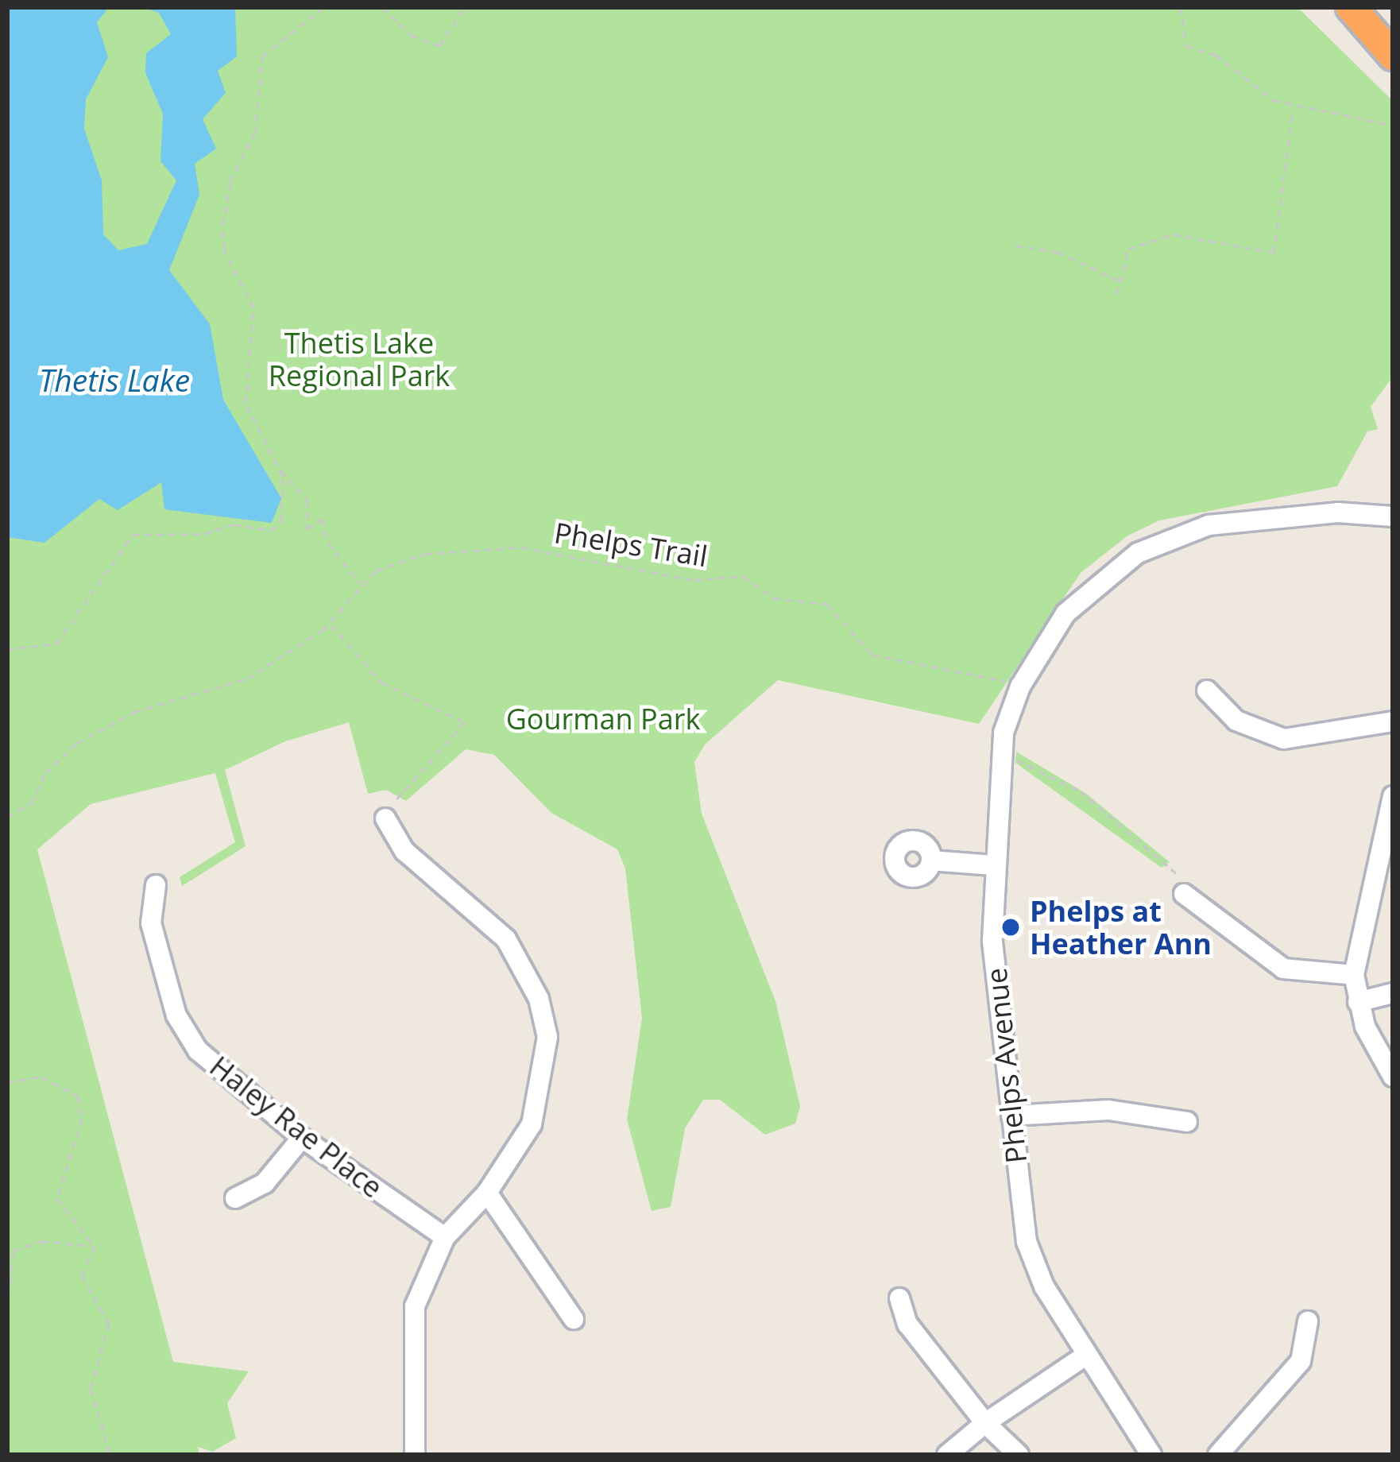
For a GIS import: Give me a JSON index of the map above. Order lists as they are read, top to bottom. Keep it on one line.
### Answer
{"streets":{"street":["Phelps Avenue","Haley Rae Place"],"path":["Phelps Trail"]},"crossings":[["Phelps Trail","Phelps Avenue"]],"water":["Thetis Lake"],"parks":["Thetis Lake Regional Park","Gourman Park"],"places":["Phelps at Heather Ann"]}
